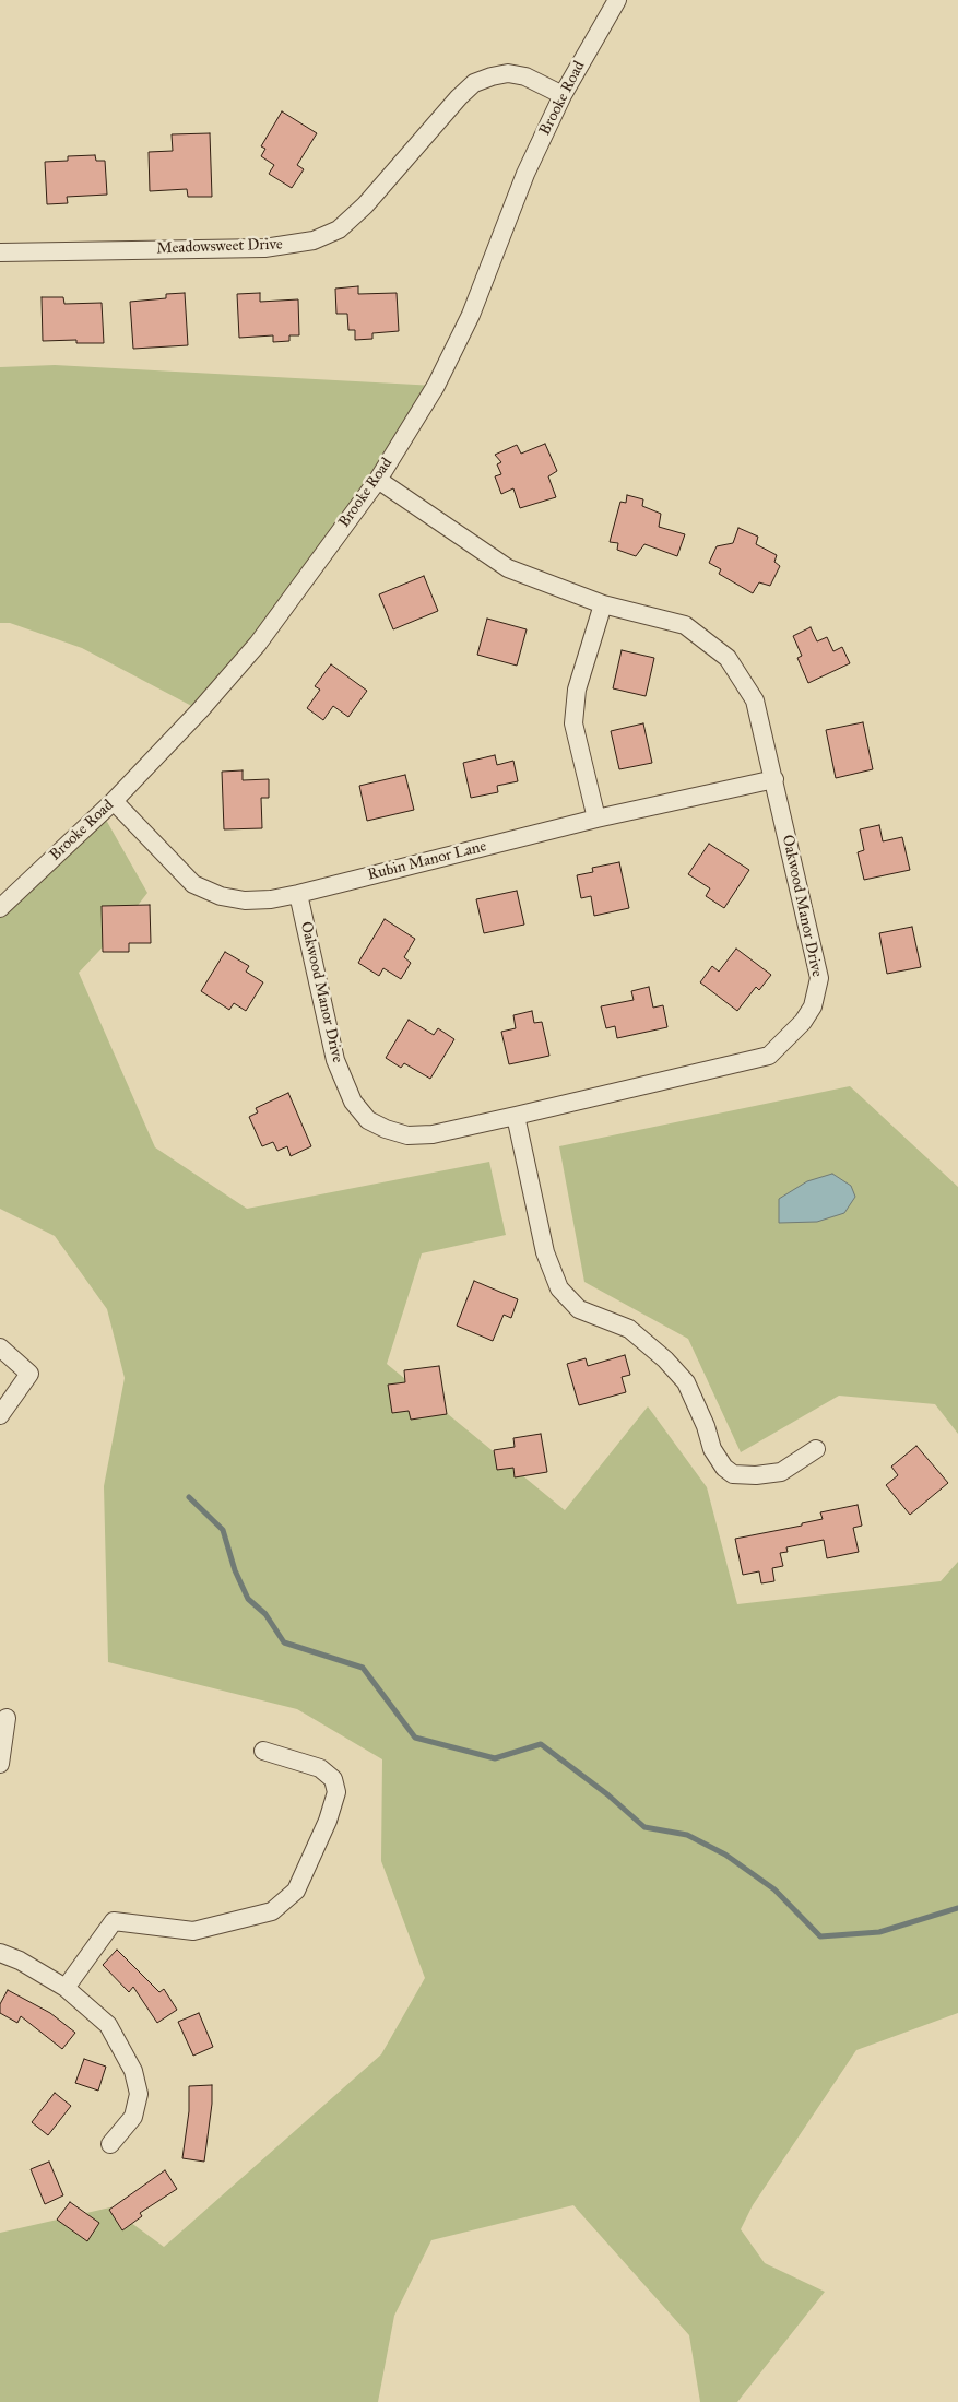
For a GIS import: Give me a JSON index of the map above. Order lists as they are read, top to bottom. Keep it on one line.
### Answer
{"streets":{"street":["Brooke Road","Meadowsweet Drive","Rubin Manor Lane","Oakwood Manor Drive"]},"crossings":[["Brooke Road","Meadowsweet Drive"],["Brooke Road","Rubin Manor Lane"],["Brooke Road","Oakwood Manor Drive"],["Rubin Manor Lane","Oakwood Manor Drive"]]}
